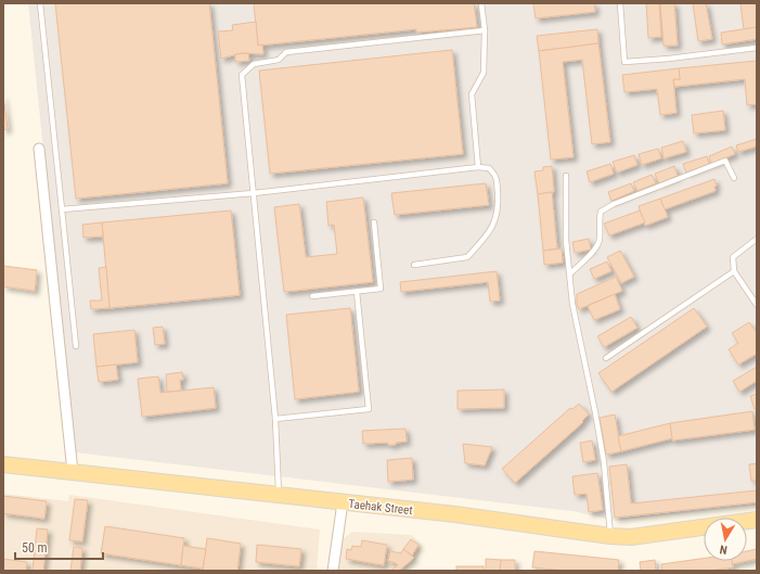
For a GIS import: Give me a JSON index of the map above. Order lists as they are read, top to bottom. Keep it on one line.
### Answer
{"streets":{"main road":["Taehak Street"]},"scale_bar":"50 m","north":"bottom"}
